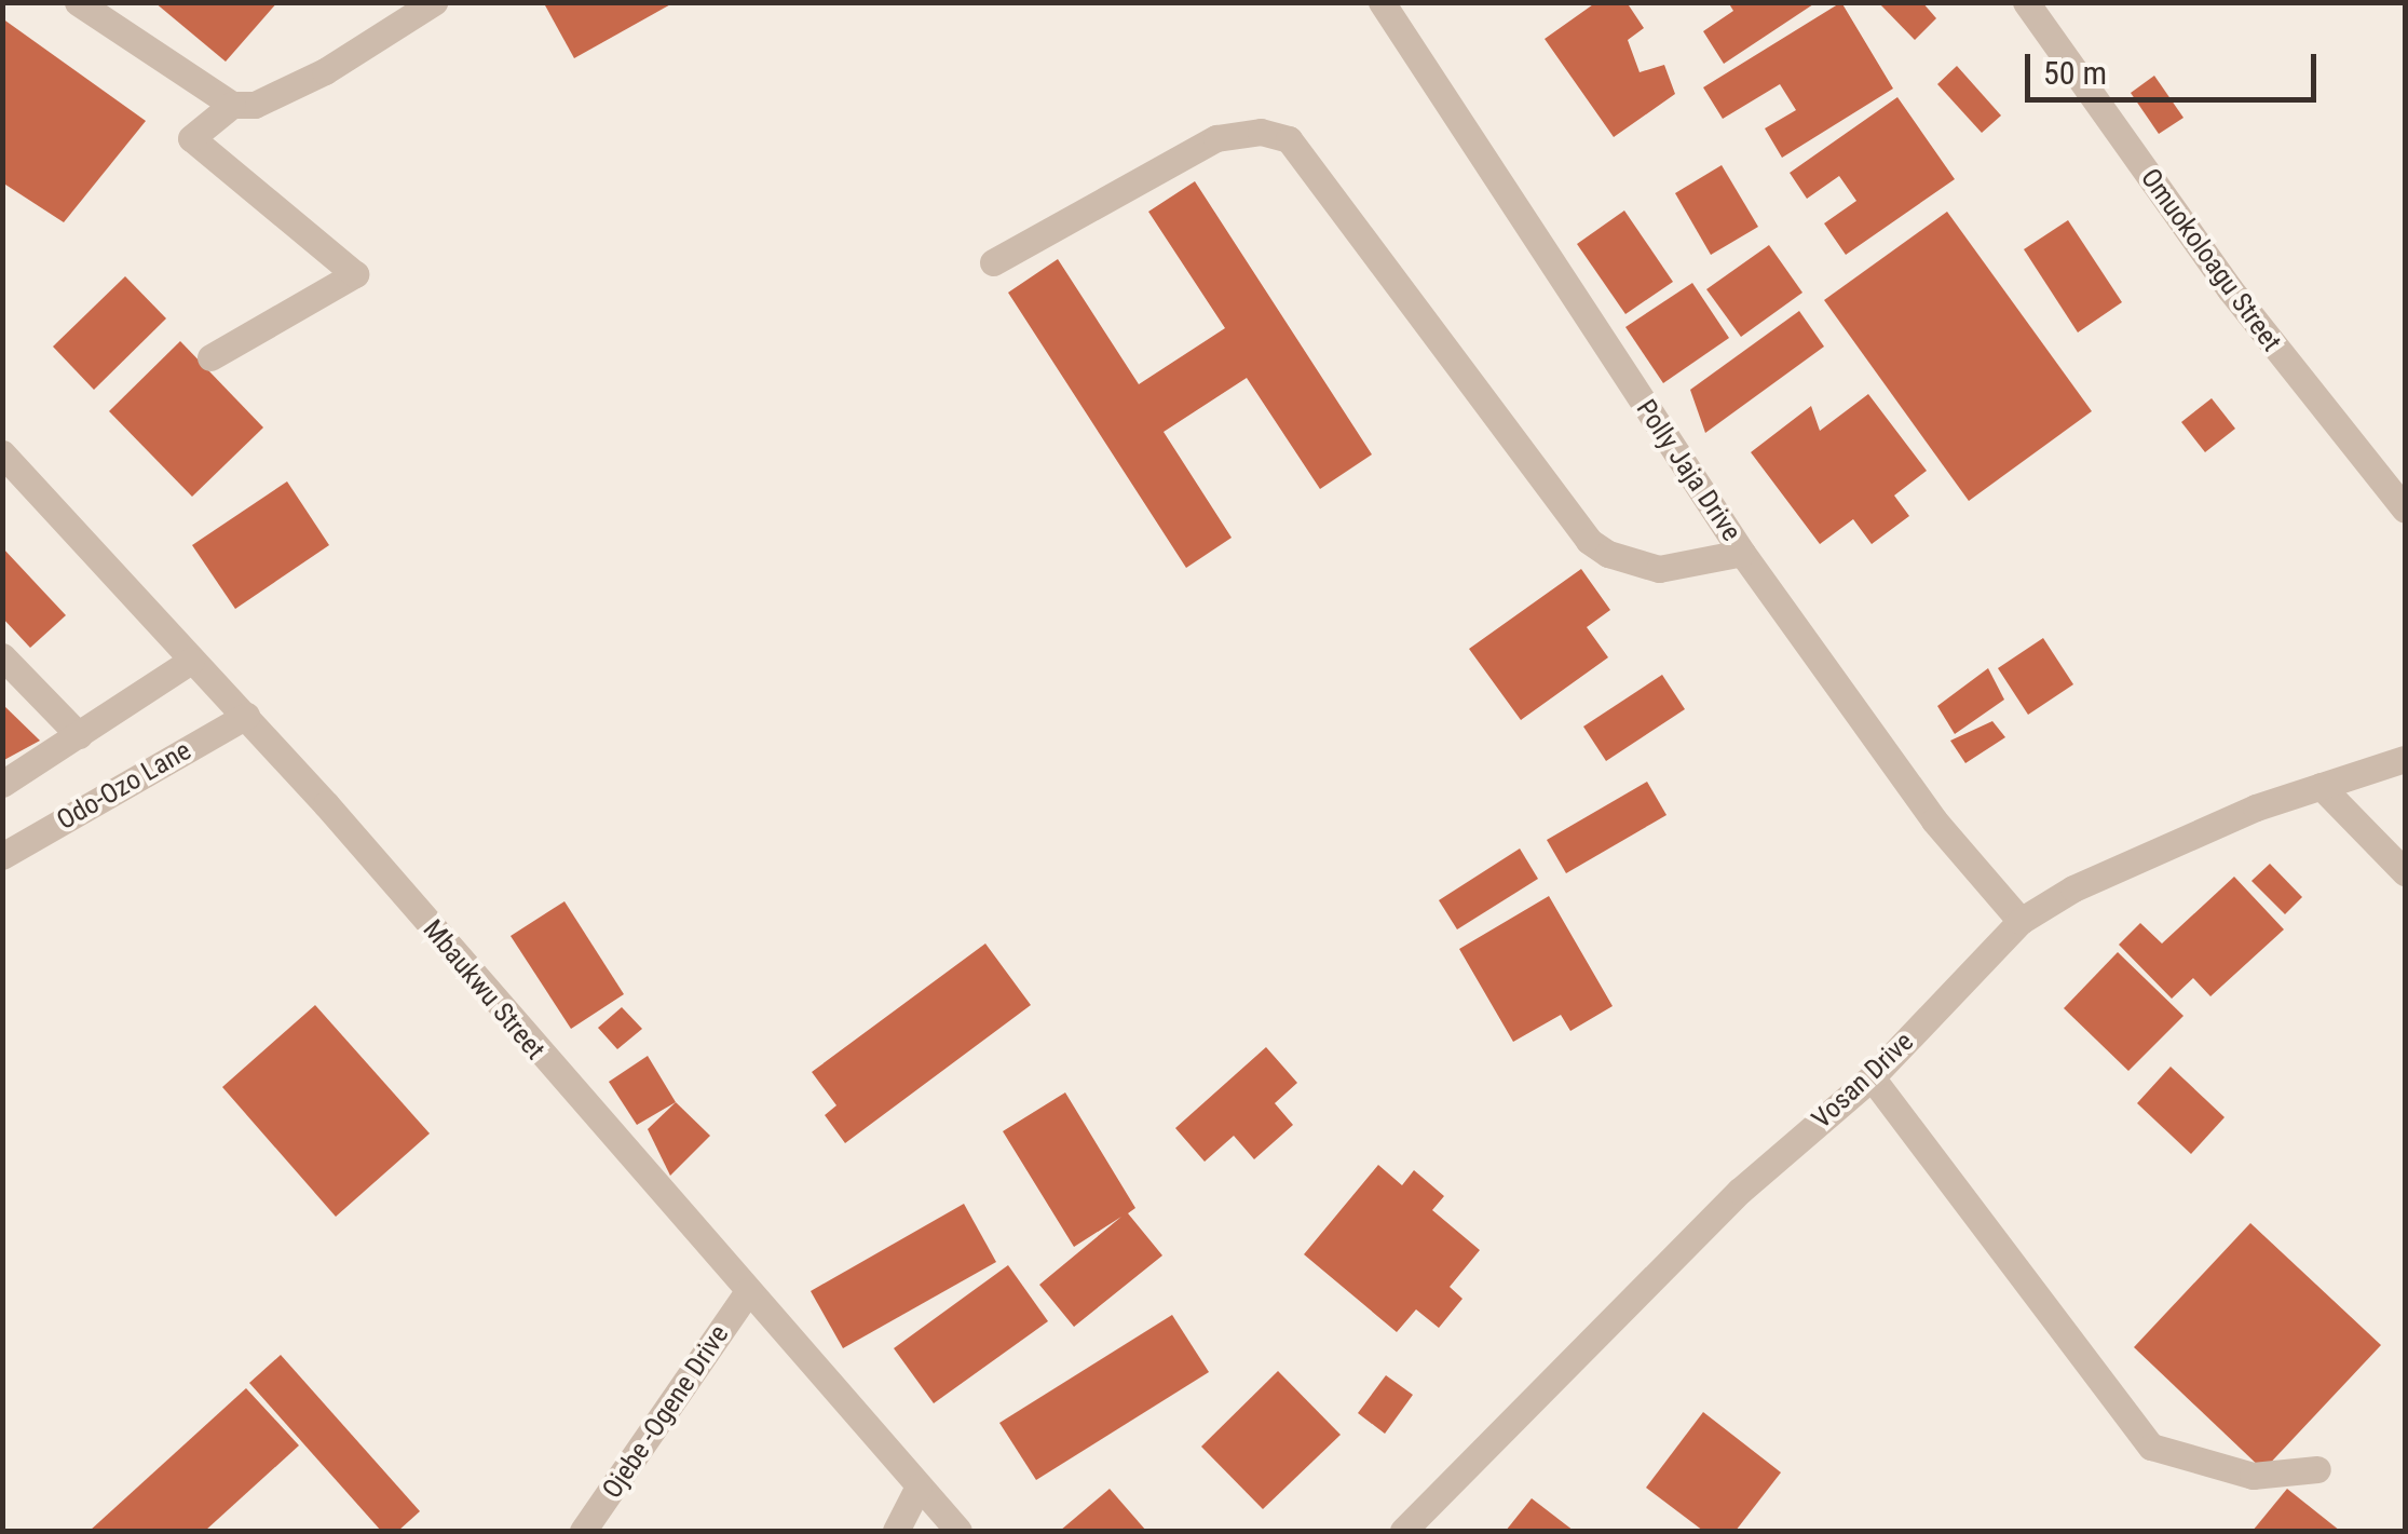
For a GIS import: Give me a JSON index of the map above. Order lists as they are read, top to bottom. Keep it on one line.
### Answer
{"streets":{"street":["Omuokoloagu Street","Polly Jaja Drive","Odo-Ozo Lane","Mbaukwu Street","Vosan Drive","Ojebe -Ogene Drive"]},"crossings":[["Polly Jaja Drive","Vosan Drive"],["Odo-Ozo Lane","Mbaukwu Street"],["Mbaukwu Street","Ojebe -Ogene Drive"]],"scale_bar":"50 m"}
